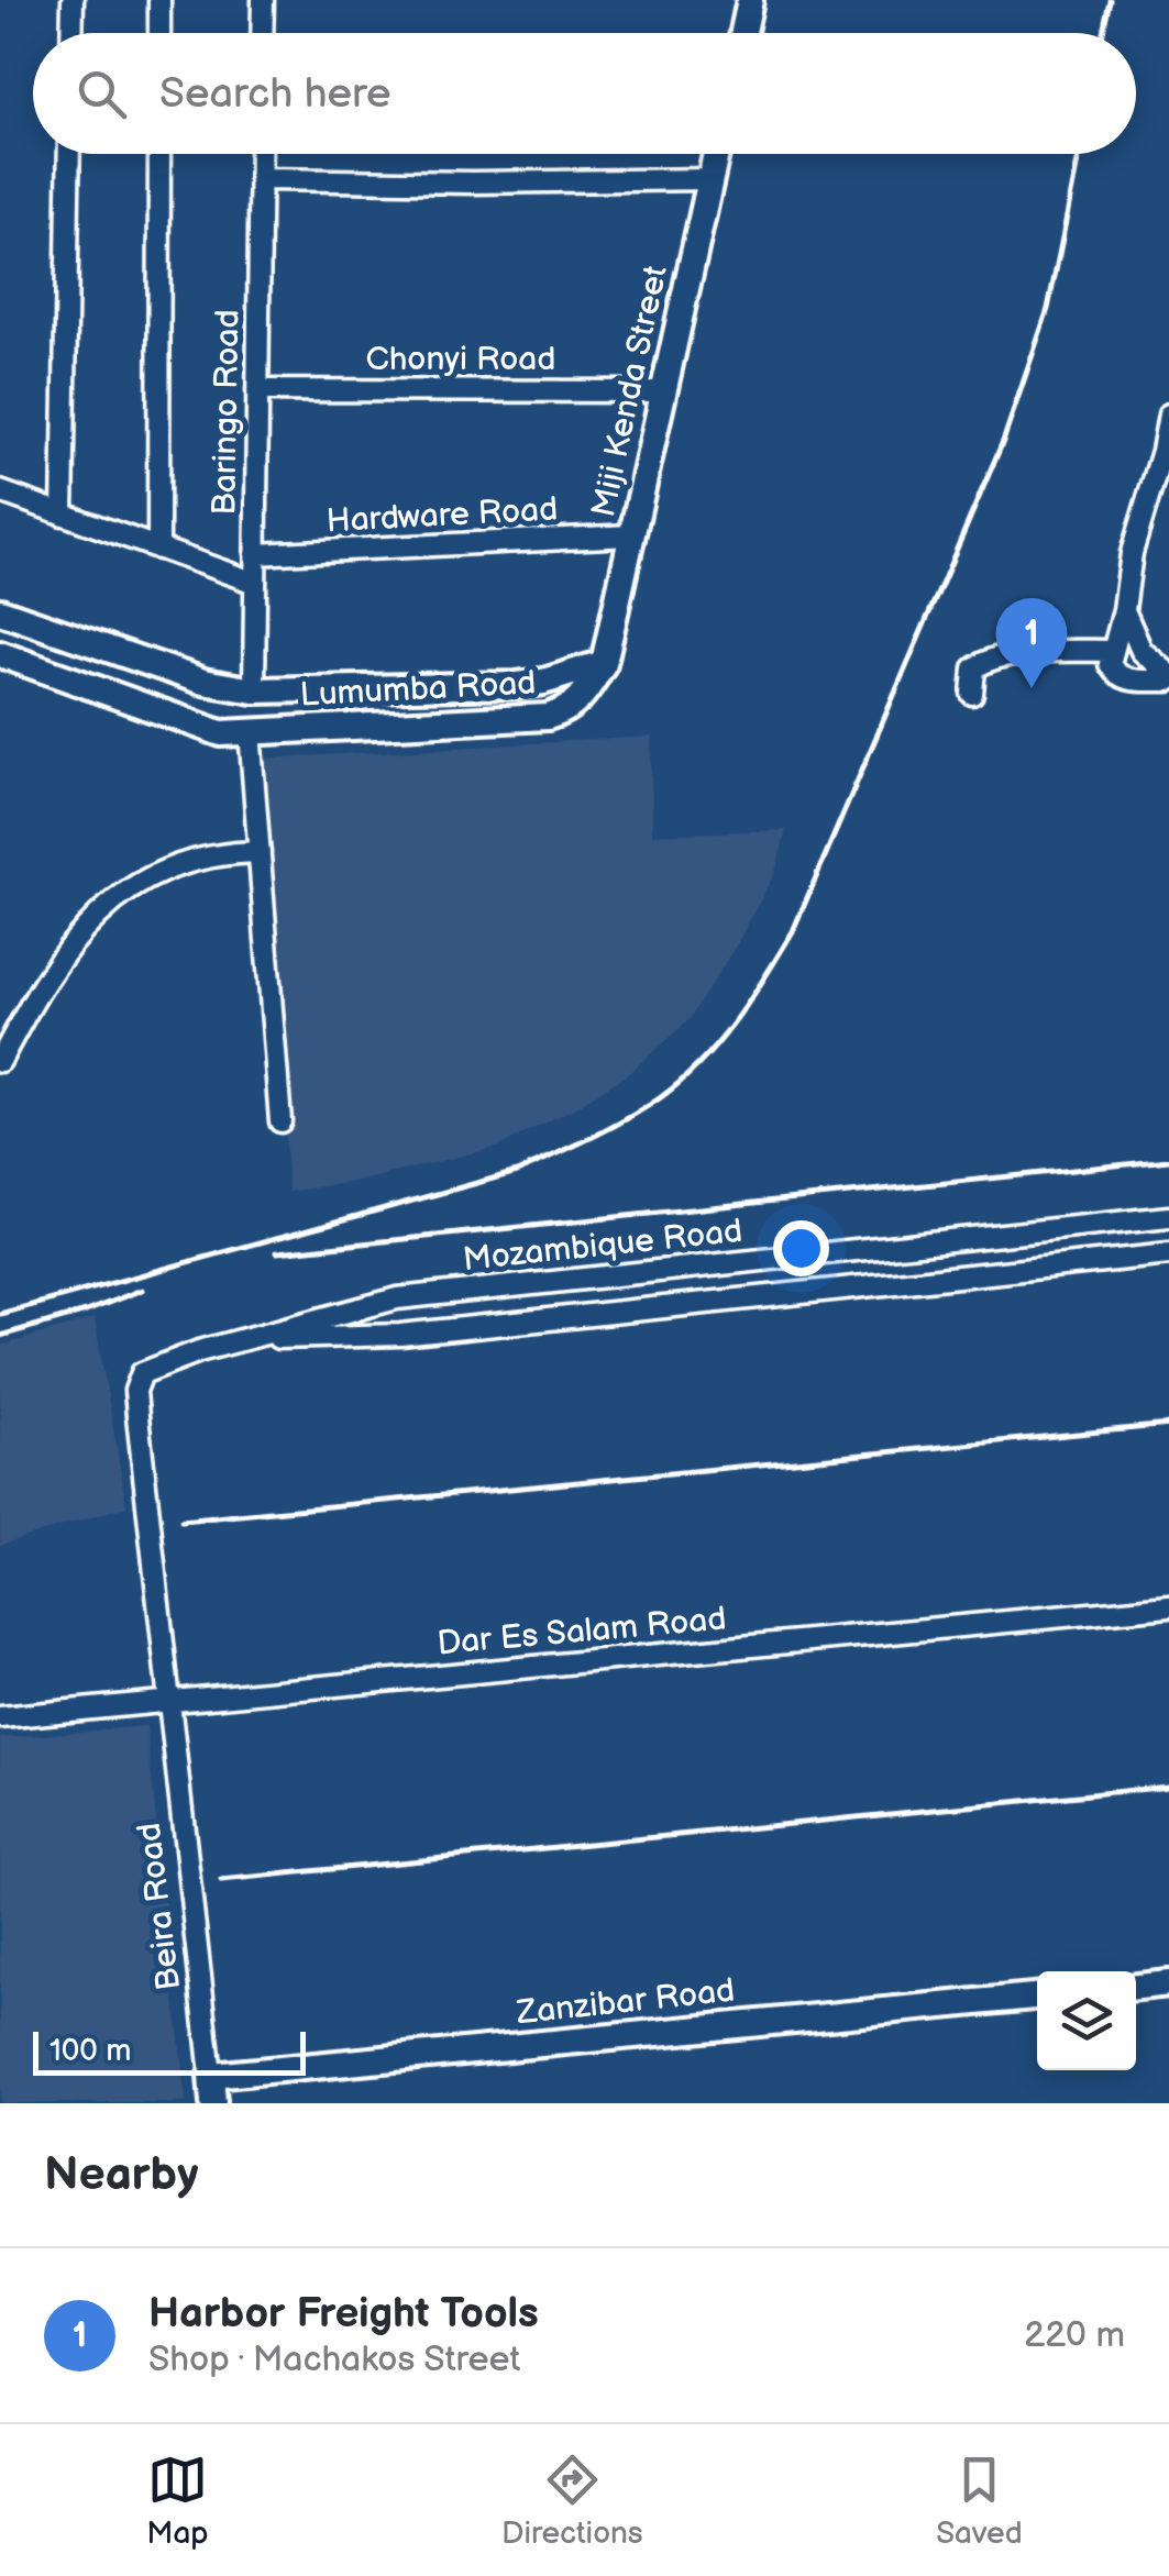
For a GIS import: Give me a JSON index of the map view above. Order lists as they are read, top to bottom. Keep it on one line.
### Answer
{"streets":{"main road":["Miji Kenda Street","Lumumba Road","Beira Road","Zanzibar Road"],"street":["Chonyi Road","Baringo Road","Hardware Road","Mozambique Road","Dar Es Salam Road"]},"crossings":[["Chonyi Road","Miji Kenda Street"],["Chonyi Road","Baringo Road"],["Miji Kenda Street","Hardware Road"],["Miji Kenda Street","Lumumba Road"],["Baringo Road","Hardware Road"],["Baringo Road","Lumumba Road"],["Mozambique Road","Dar Es Salam Road"],["Mozambique Road","Beira Road"],["Dar Es Salam Road","Beira Road"],["Beira Road","Zanzibar Road"]],"scale_bar":"100 m","page":{"search":"Search here","pins":"1","scale":"100 m","heading":"Nearby","list":[{"mark":"1","name":"Harbor Freight Tools","note":"Shop · Machakos Street","value":"220 m"}],"nav":["Map","Directions","Saved"]}}
